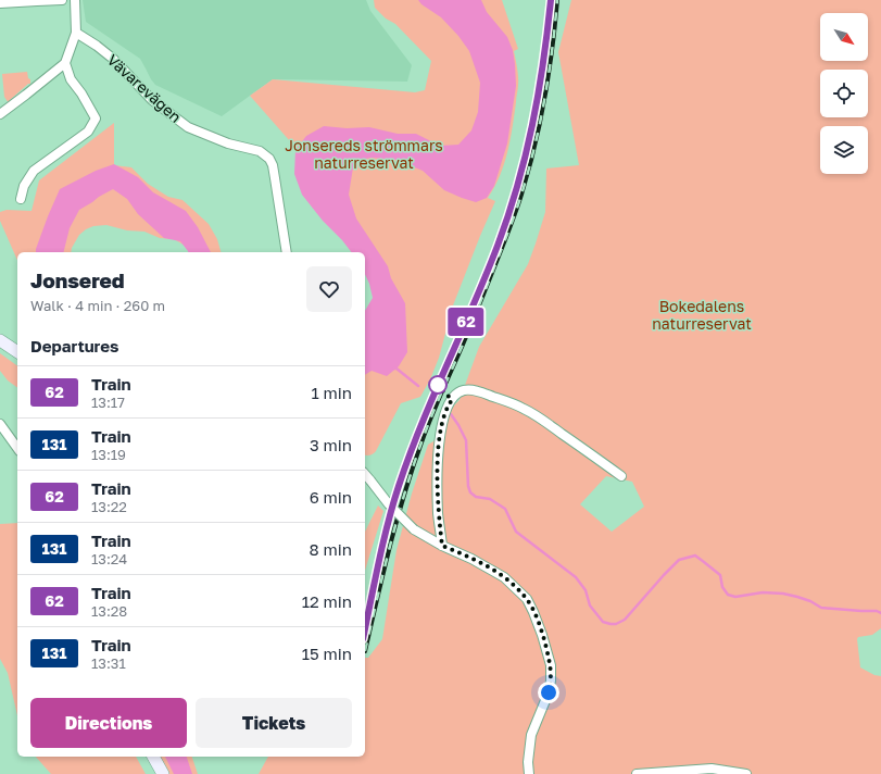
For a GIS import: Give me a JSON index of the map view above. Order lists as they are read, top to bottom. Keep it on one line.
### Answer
{"streets":{"street":["Vävarevägen"]},"parks":["Jonsereds strömmars naturreservat","Bokedalens naturreservat"],"north":"bottom right","page":{"on_map":"62","heading":[["Jonsered","Walk · 4 min · 260 m"],"Departures"],"list":[{"mark":"62","name":"Train","note":"13:17","value":"1 min"},{"mark":"131","name":"Train","note":"13:19","value":"3 min"},{"mark":"62","name":"Train","note":"13:22","value":"6 min"},{"mark":"131","name":"Train","note":"13:24","value":"8 min"},{"mark":"62","name":"Train","note":"13:28","value":"12 min"},{"mark":"131","name":"Train","note":"13:31","value":"15 min"}],"buttons":["Directions","Tickets"]}}
